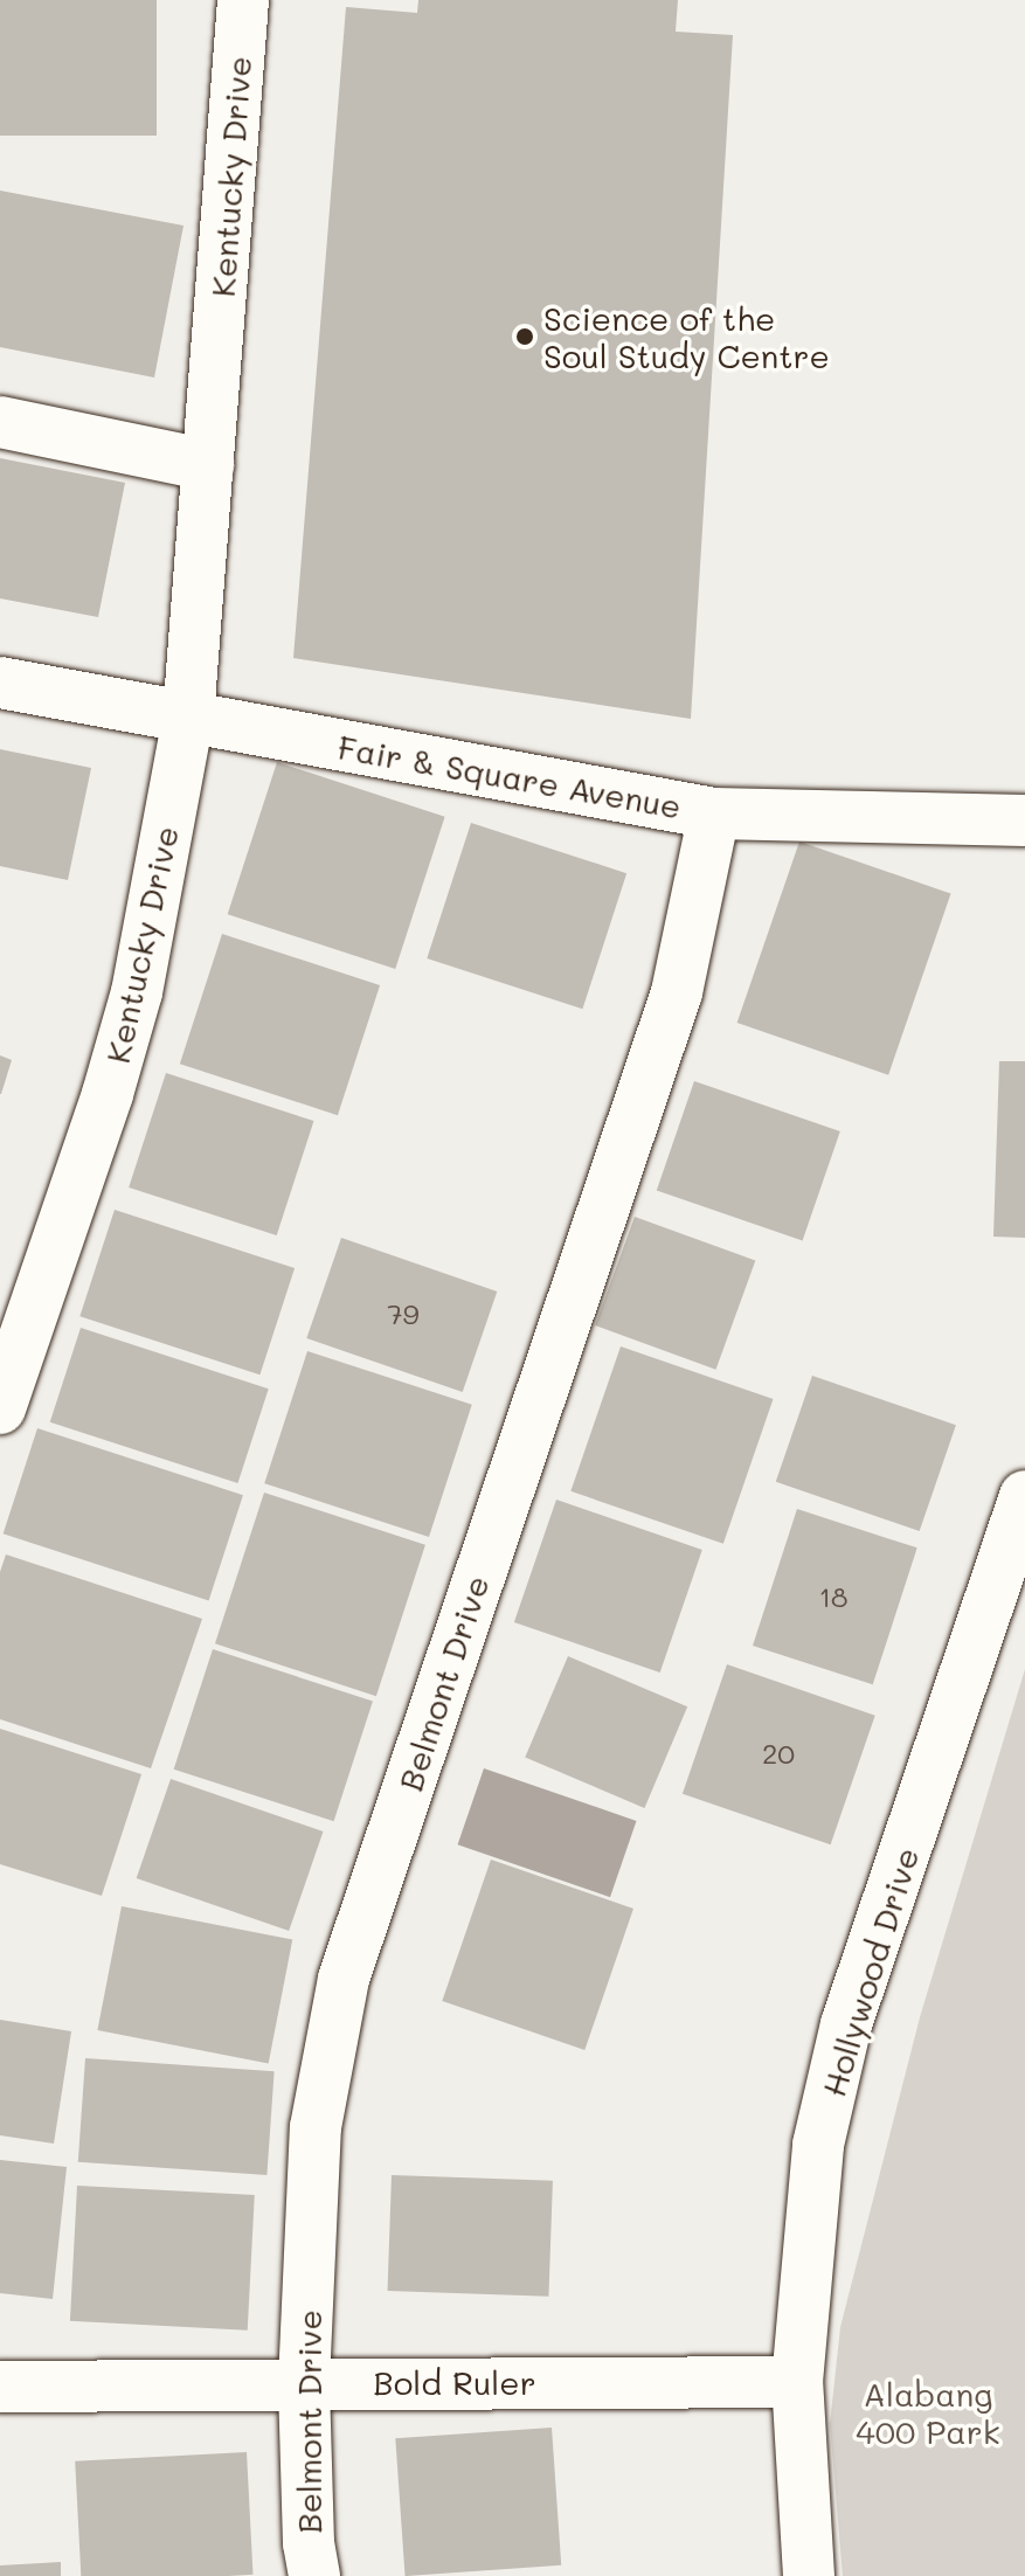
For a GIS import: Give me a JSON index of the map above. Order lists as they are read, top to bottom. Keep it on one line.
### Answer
{"streets":{"street":["Kentucky Drive","Fair & Square Avenue","Belmont Drive","Hollywood Drive","Bold Ruler"]},"crossings":[["Kentucky Drive","Fair & Square Avenue"],["Fair & Square Avenue","Belmont Drive"],["Belmont Drive","Bold Ruler"],["Hollywood Drive","Bold Ruler"]],"parks":["Alabang 400 Park"],"places":["Science of the Soul Study Centre"],"house_numbers":["79","18","20"]}
